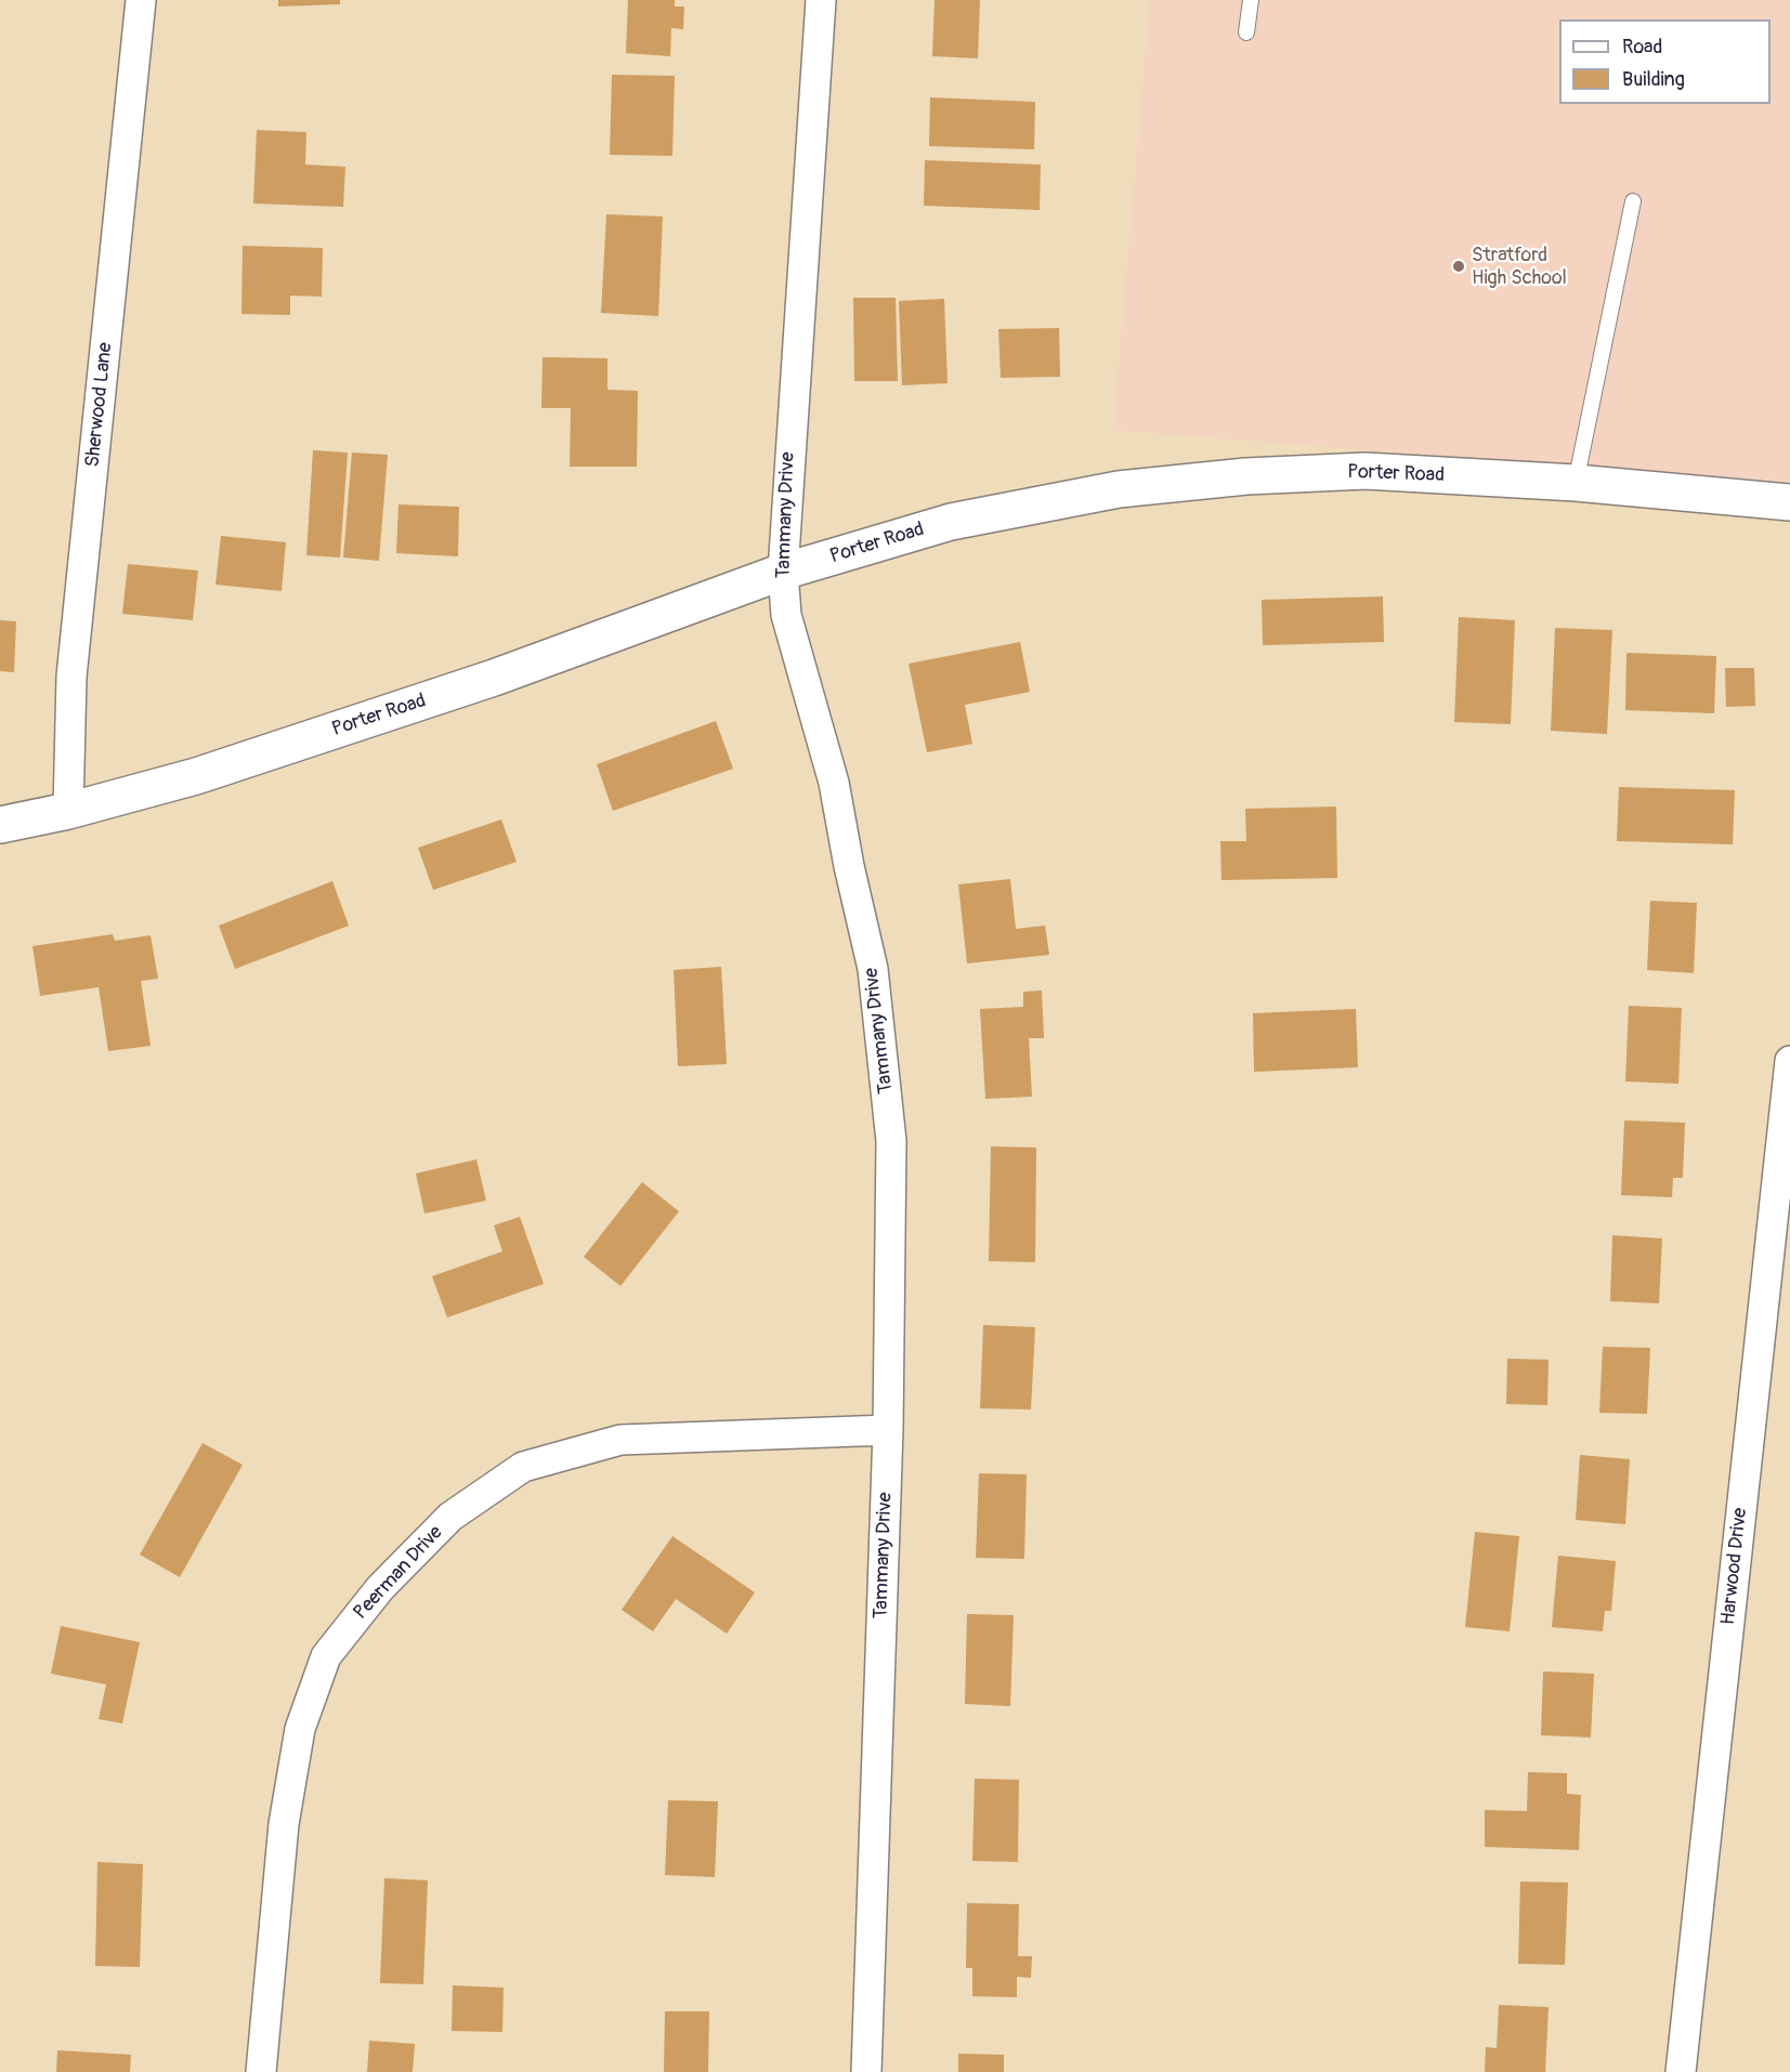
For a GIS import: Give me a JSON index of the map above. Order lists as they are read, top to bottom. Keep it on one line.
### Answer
{"streets":{"street":["Sherwood Lane","Porter Road","Tammany Drive","Harwood Drive","Peerman Drive"]},"crossings":[["Sherwood Lane","Porter Road"],["Porter Road","Tammany Drive"],["Tammany Drive","Peerman Drive"]],"places":["Stratford High School"],"legend":["Road","Building"]}
